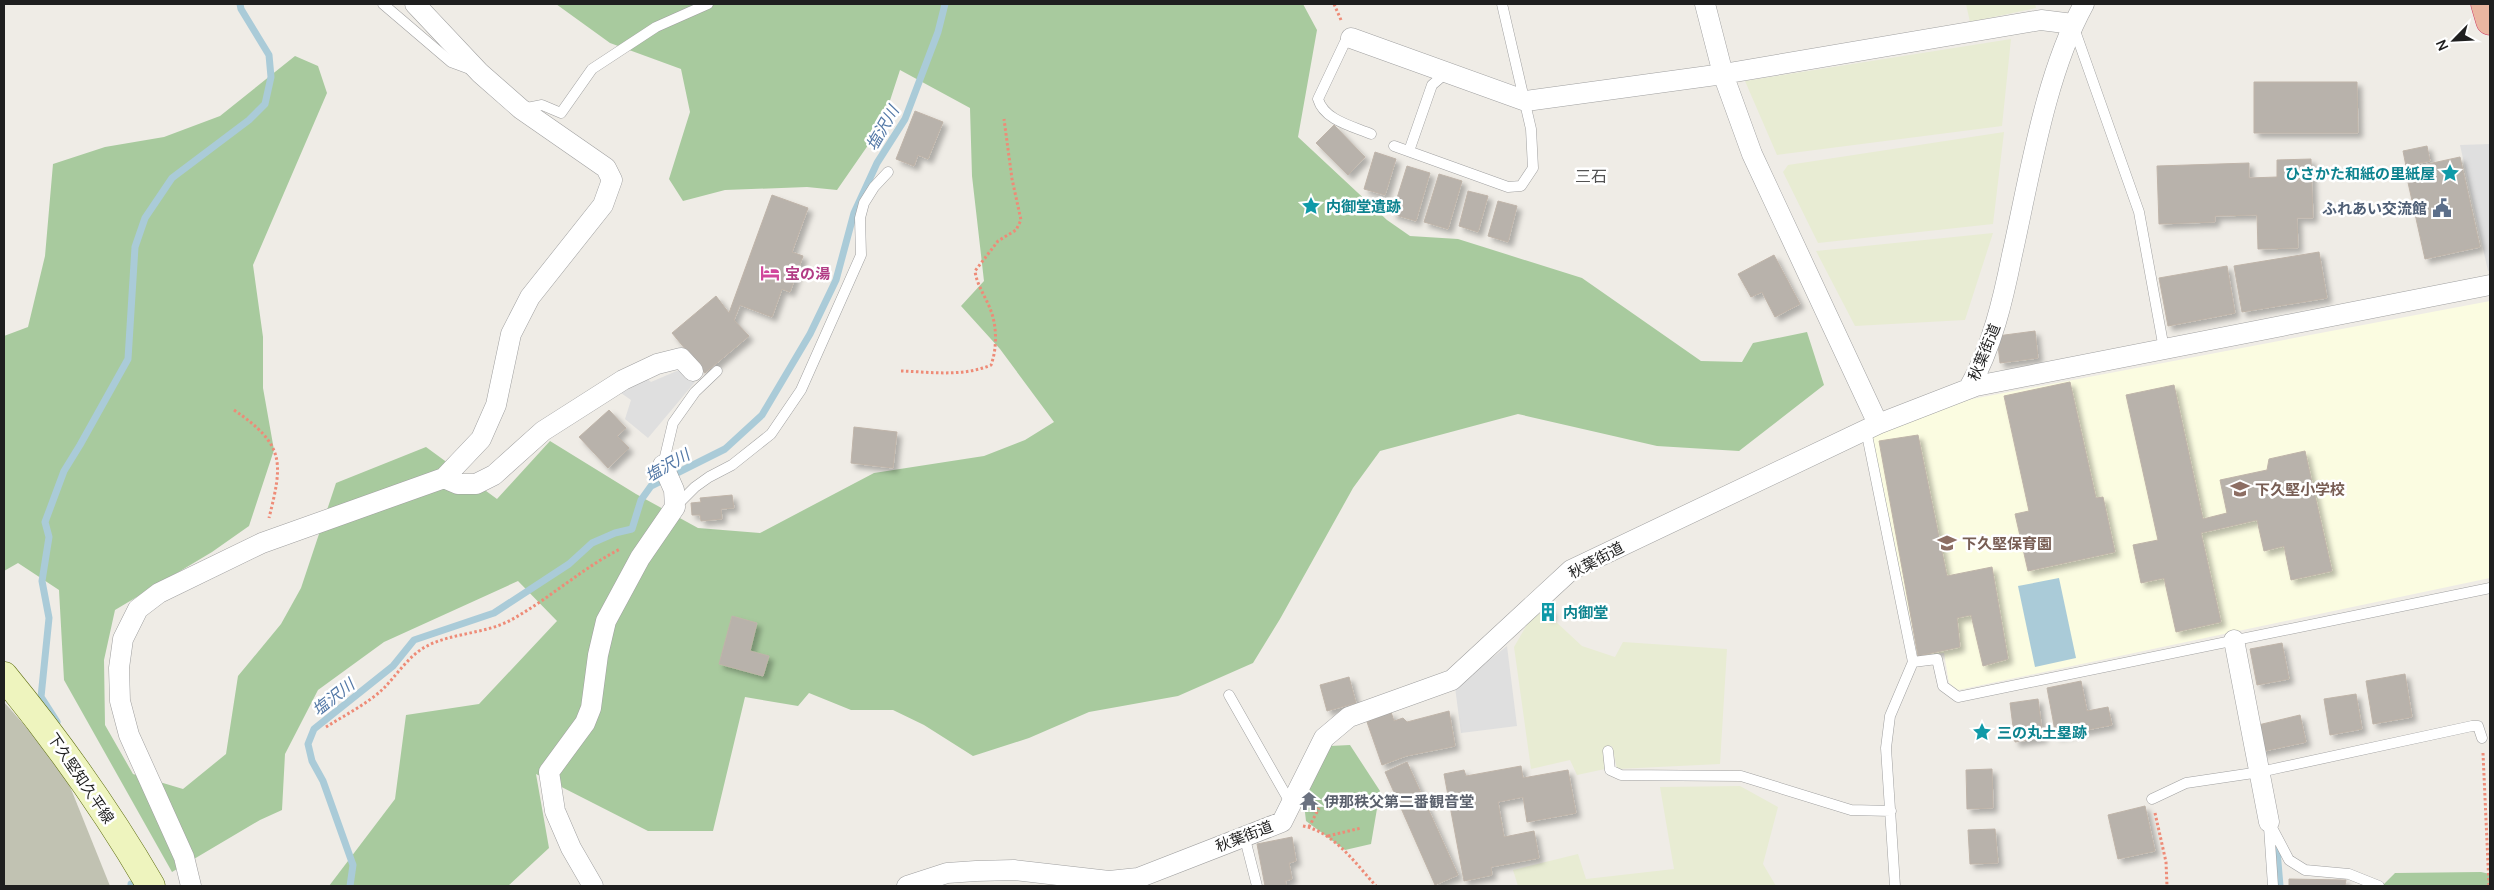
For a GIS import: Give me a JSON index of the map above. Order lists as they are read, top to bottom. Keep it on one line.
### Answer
{"streets":{"main road":["下久堅知久平線"],"street":["秋葉街道"]},"districts":["三石"],"water":["塩沢川"],"places":{"place":["ひさかた和紙の里紙屋","内御堂遺跡","三の丸土塁跡"],"public building":["ふれあい交流館"],"hotel":["宝の湯"],"school or university":["下久堅小学校","下久堅保育園"],"building":["内御堂"],"temple":["伊那秩父第二番観音堂"]},"north":"bottom left"}
